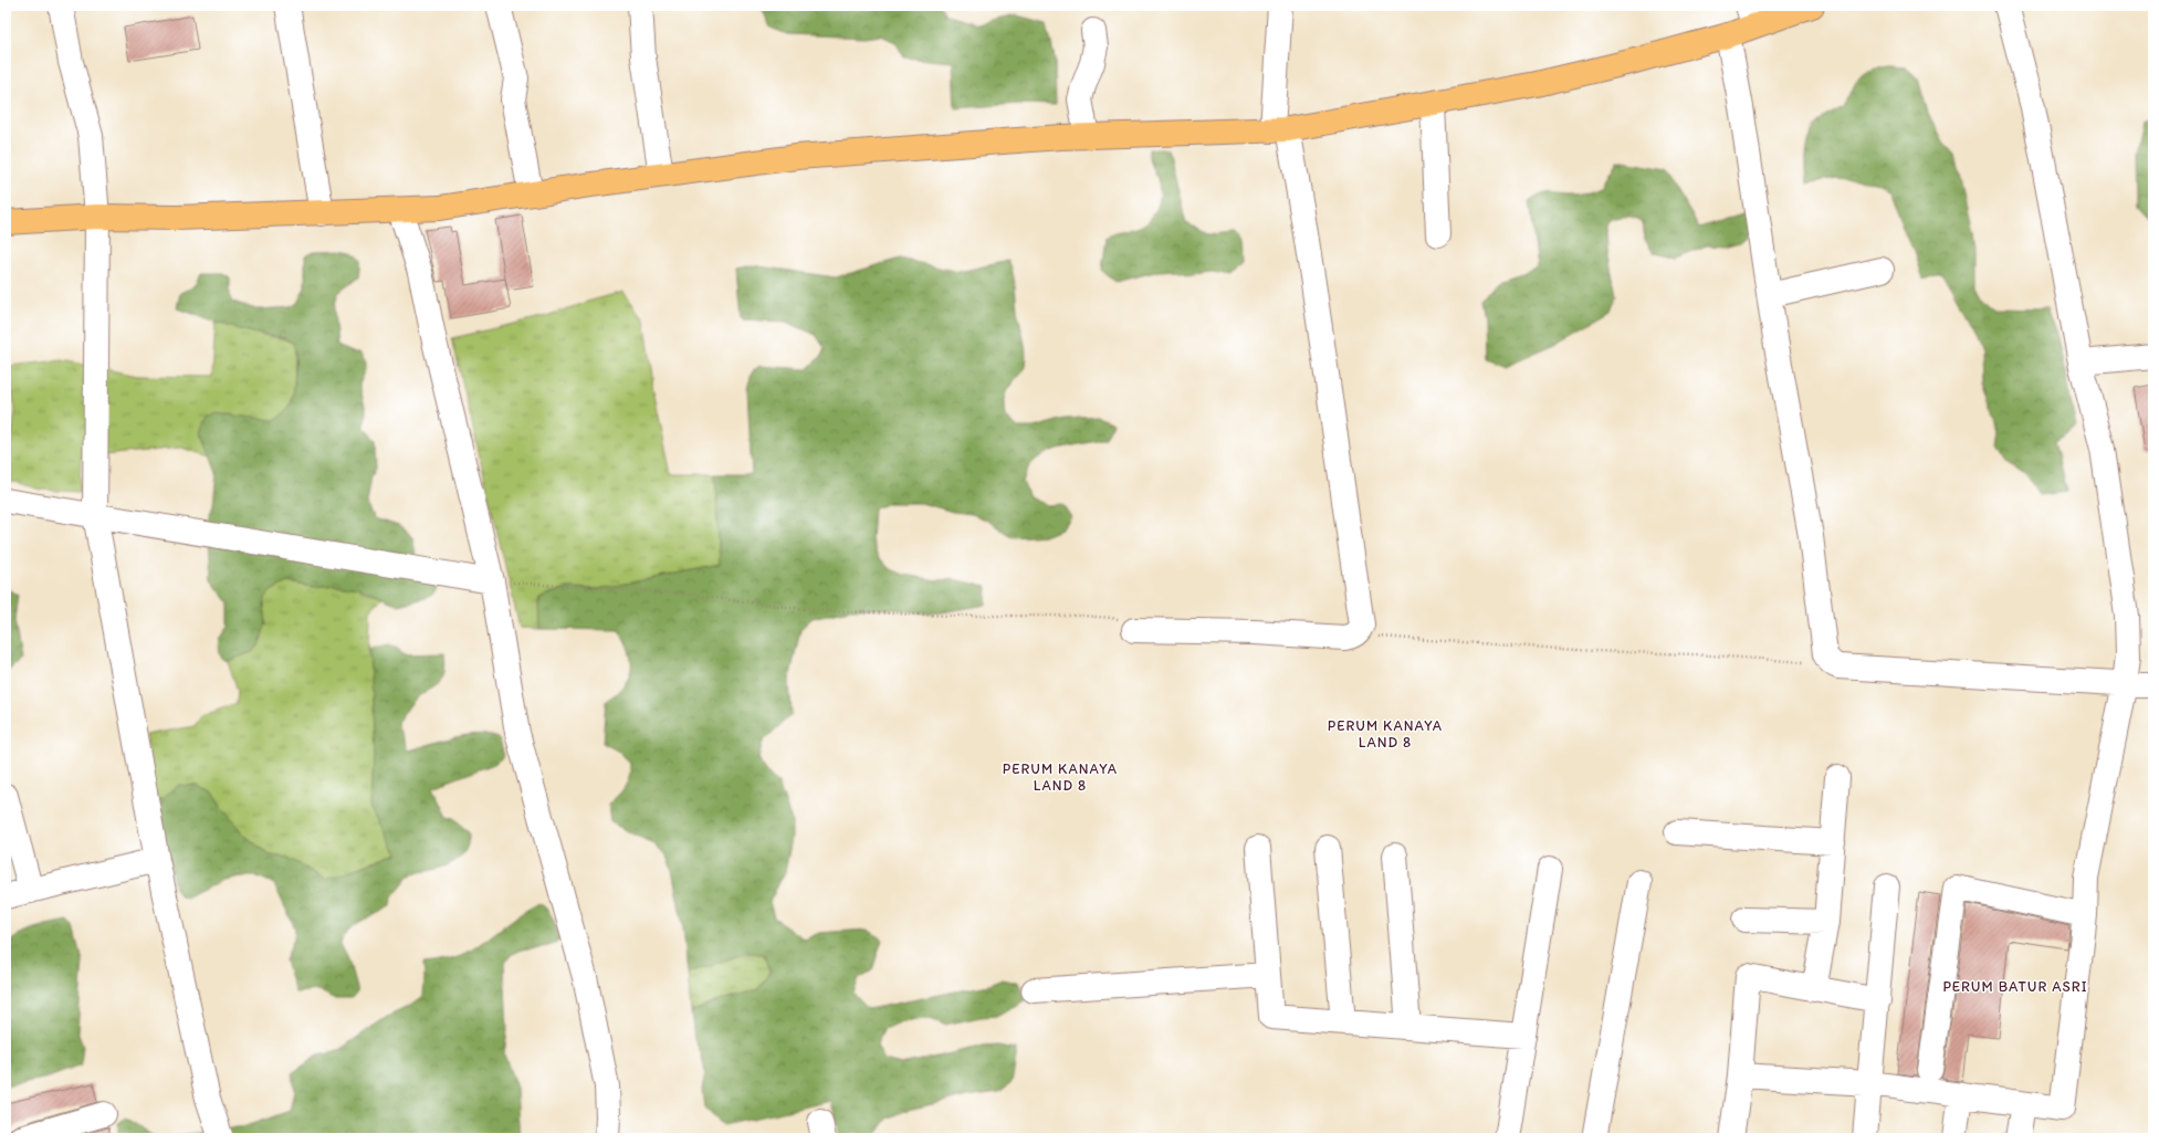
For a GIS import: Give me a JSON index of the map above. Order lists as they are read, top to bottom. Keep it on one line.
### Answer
{"districts":["PERUM KANAYA LAND 8","PERUM KANAYA LAND 8","PERUM BATUR ASRI"]}
